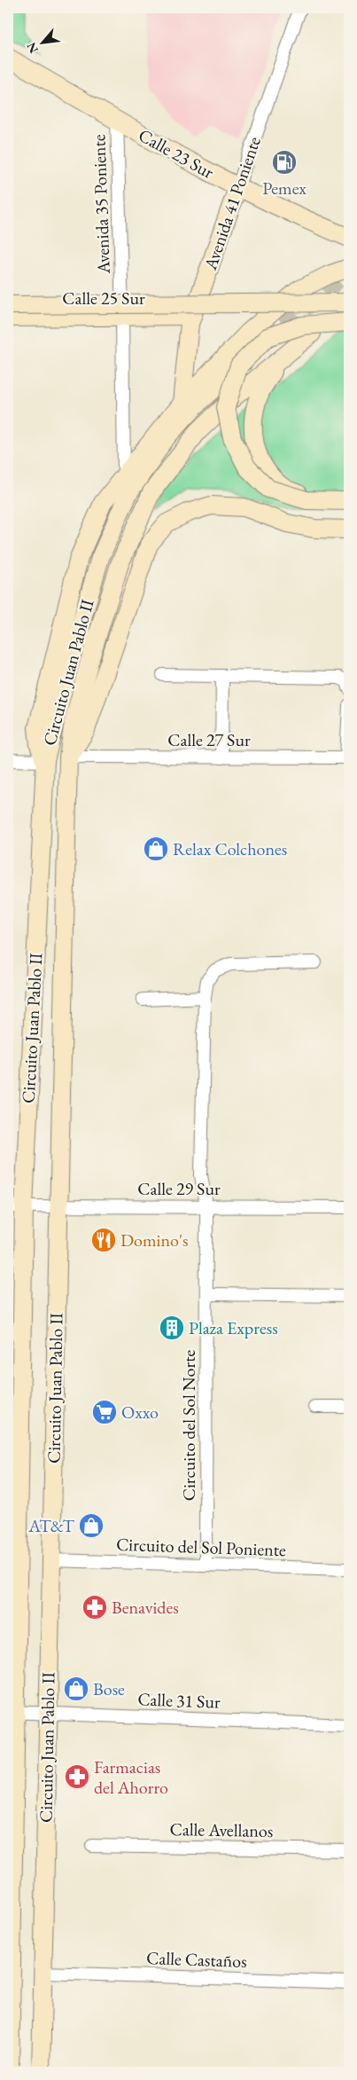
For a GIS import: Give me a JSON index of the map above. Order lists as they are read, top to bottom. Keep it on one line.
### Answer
{"streets":{"main road":["Calle 23 Sur","Avenida 41 Poniente","Calle 25 Sur","Circuito Juan Pablo II"],"street":["Avenida 35 Poniente","Calle 27 Sur","Calle 29 Sur","Circuito del Sol Norte","Circuito del Sol Poniente","Calle 31 Sur","Calle Avellanos","Calle Castaños"]},"crossings":[["Calle 23 Sur","Avenida 41 Poniente"],["Calle 23 Sur","Avenida 35 Poniente"],["Avenida 41 Poniente","Calle 25 Sur"],["Avenida 35 Poniente","Calle 25 Sur"],["Circuito Juan Pablo II","Calle 27 Sur"],["Circuito Juan Pablo II","Calle 29 Sur"],["Circuito Juan Pablo II","Circuito del Sol Poniente"],["Circuito Juan Pablo II","Calle 31 Sur"],["Circuito Juan Pablo II","Calle Castaños"],["Calle 29 Sur","Circuito del Sol Norte"],["Circuito del Sol Norte","Circuito del Sol Poniente"]],"places":{"fuel station":["Pemex"],"shop":["Relax Colchones","AT&T","Bose"],"restaurant":["Domino's"],"building":["Plaza Express"],"supermarket":["Oxxo"],"pharmacy":["Benavides","Farmacias del Ahorro"]},"north":"bottom left"}
